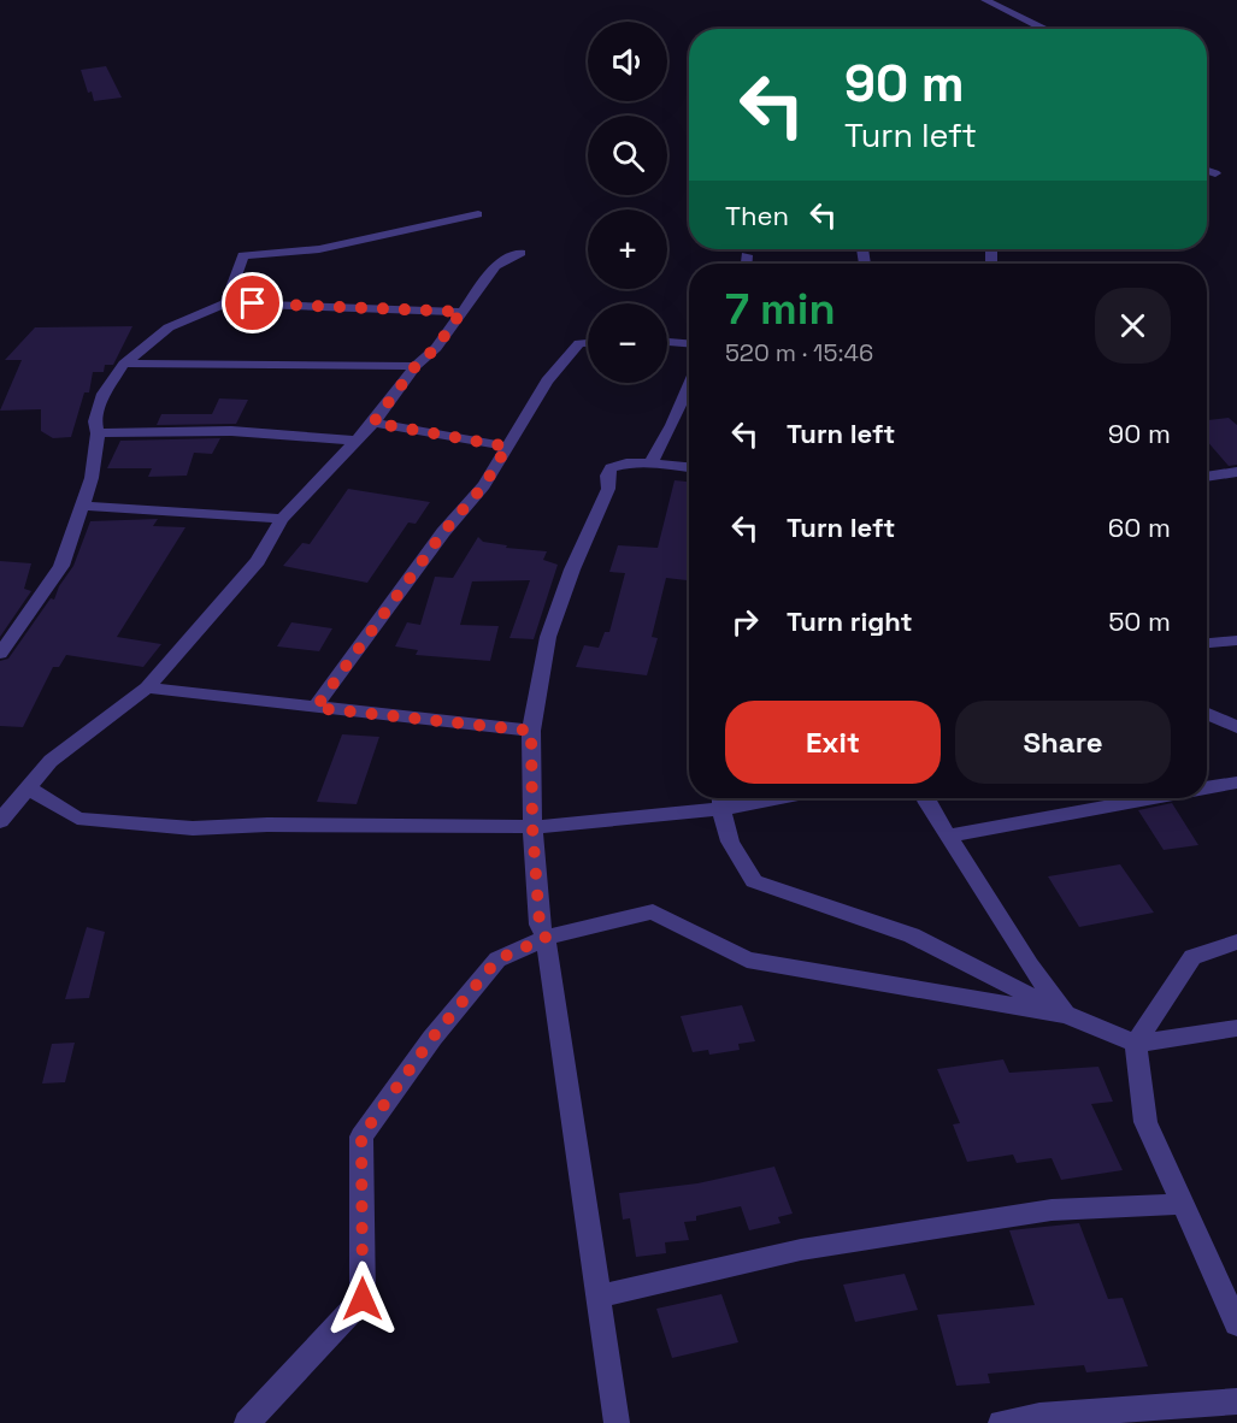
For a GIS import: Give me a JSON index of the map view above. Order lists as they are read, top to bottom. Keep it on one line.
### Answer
{"page":{"map_buttons":["+","−"],"turn":["90 m","Turn left"],"then":"Then","heading":["7 min","520 m · 15:46"],"list":[{"name":"Turn left","value":"90 m"},{"name":"Turn left","value":"60 m"},{"name":"Turn right","value":"50 m"}],"buttons":["Exit","Share"]}}
